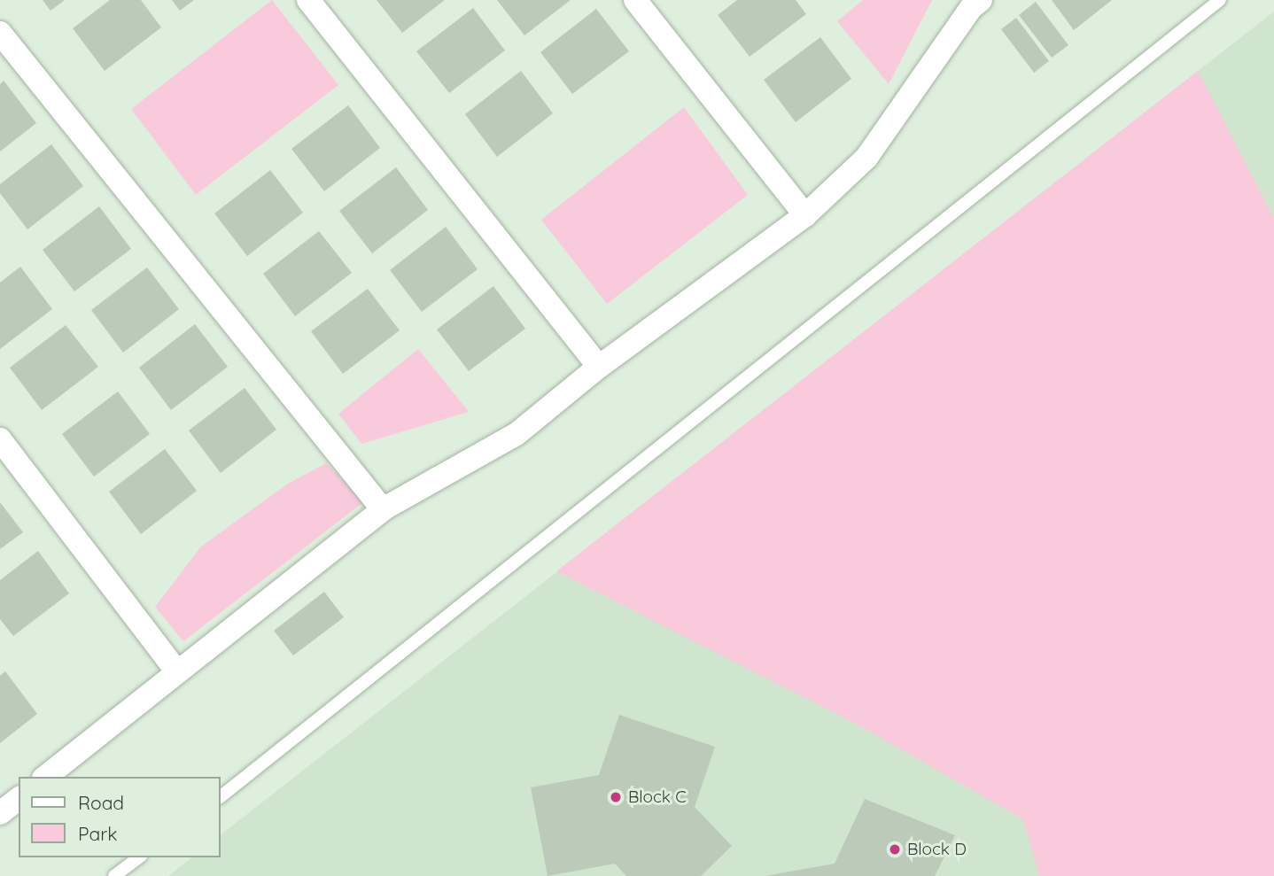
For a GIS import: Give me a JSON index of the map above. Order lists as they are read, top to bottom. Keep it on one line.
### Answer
{"places":["Block C","Block D"],"legend":["Road","Park"]}
